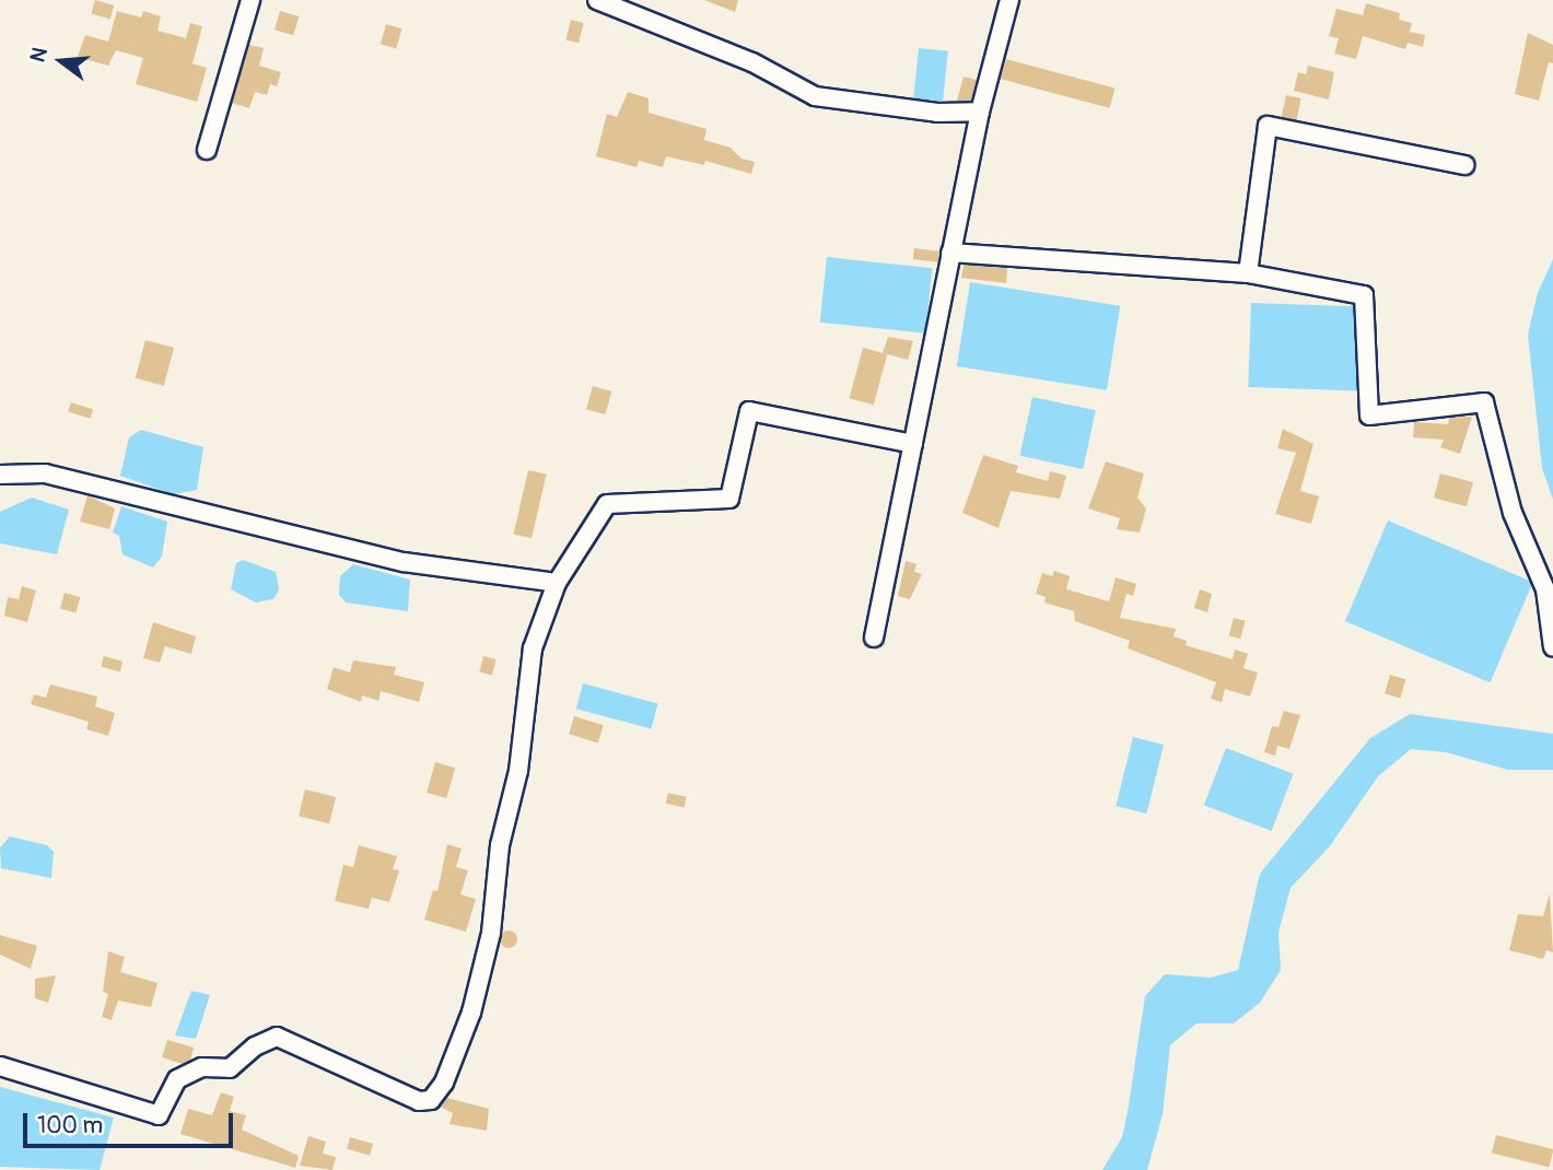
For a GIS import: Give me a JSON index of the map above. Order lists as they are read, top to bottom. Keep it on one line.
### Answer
{"scale_bar":"100 m","north":"left"}
